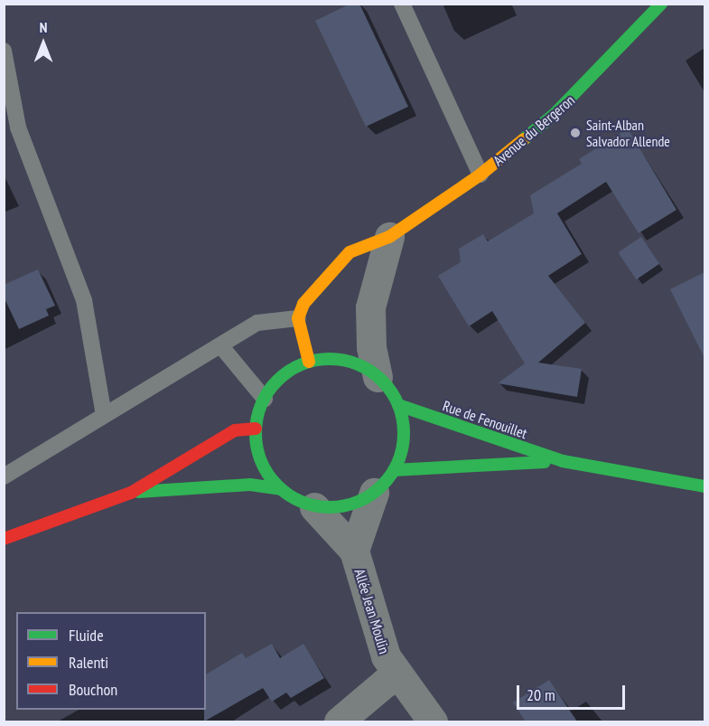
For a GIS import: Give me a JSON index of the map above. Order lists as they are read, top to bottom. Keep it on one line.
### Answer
{"streets":{"main road":["Avenue du Bergeron","Rue de Fenouillet"],"street":["Allée Jean Moulin"]},"crossings":[["Rue de Fenouillet","Allée Jean Moulin"]],"places":["Saint-Alban Salvador Allende"],"legend":["Fluide","Ralenti","Bouchon"],"scale_bar":"20 m","north":"top"}
